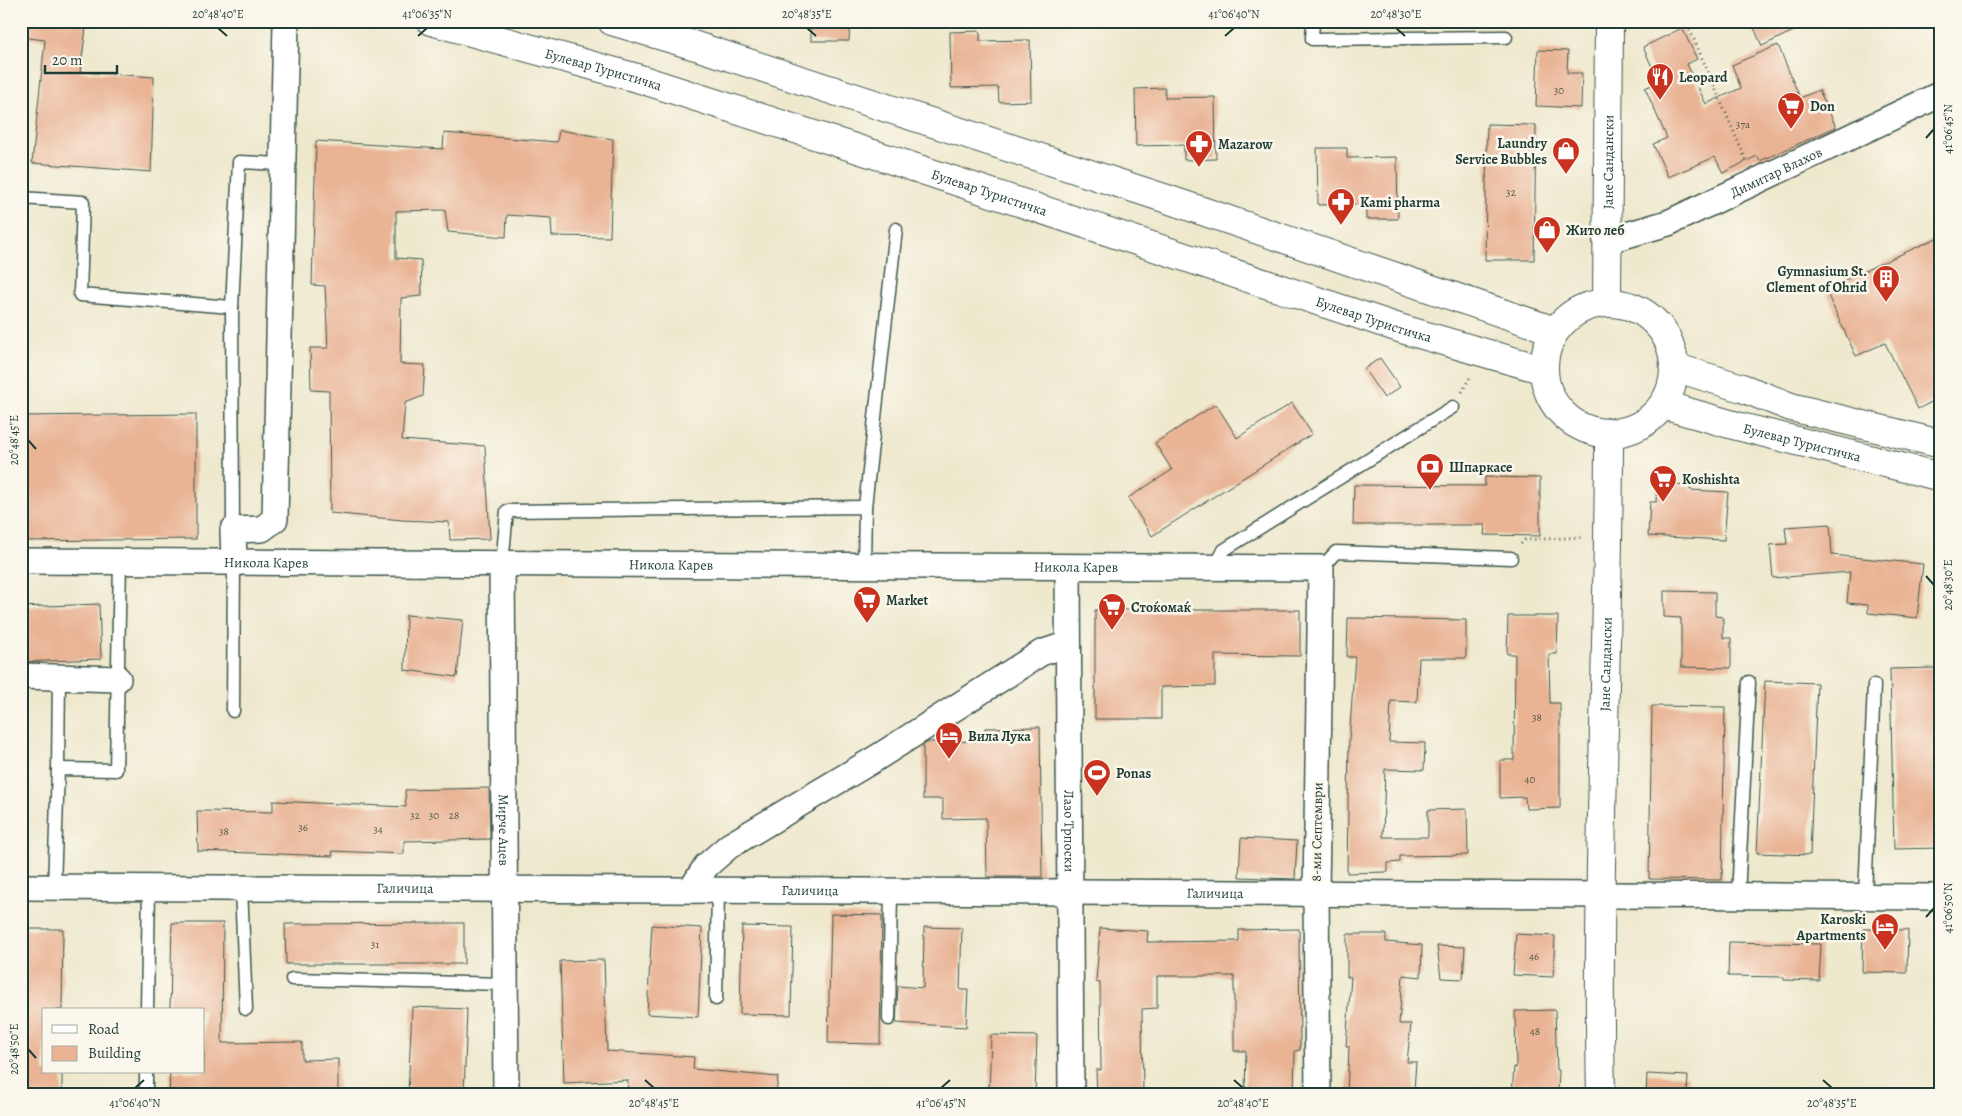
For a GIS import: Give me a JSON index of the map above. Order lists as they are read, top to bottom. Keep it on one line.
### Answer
{"streets":{"main road":["Булевар Туристичка","Јане Сандански"],"street":["Димитар Влахов","Никола Карев","Мирче Ацев","Лазо Трпоски","8-ми Септември","Галичица"]},"crossings":[["Булевар Туристичка","Јане Сандански"],["Јане Сандански","Димитар Влахов"],["Јане Сандански","Галичица"],["Никола Карев","Мирче Ацев"],["Никола Карев","Лазо Трпоски"],["Никола Карев","8-ми Септември"],["Мирче Ацев","Галичица"],["Лазо Трпоски","Галичица"],["8-ми Септември","Галичица"]],"places":{"restaurant":["Leopard"],"supermarket":["Don","Koshishta","Market","Стоќомаќ"],"pharmacy":["Mazarow","Kami pharma"],"shop":["Laundry Service Bubbles","Жито леб"],"building":["Gymnasium St. Clement of Ohrid"],"bank":["Шпаркасе"],"hotel":["Вила Лука","Karoski Apartments"],"sports":["Ponas"]},"house_numbers":["30","37a","32","38","40","32","30","28","36","34","38","31","46","48"],"legend":["Road","Building"],"scale_bar":"20 m","coordinates":["20°48'40\"E","41°06'35\"N","20°48'35\"E","41°06'40\"N","20°48'30\"E","41°06'45\"N","20°48'45\"E","41°06'50\"N","20°48'50\"E"]}
